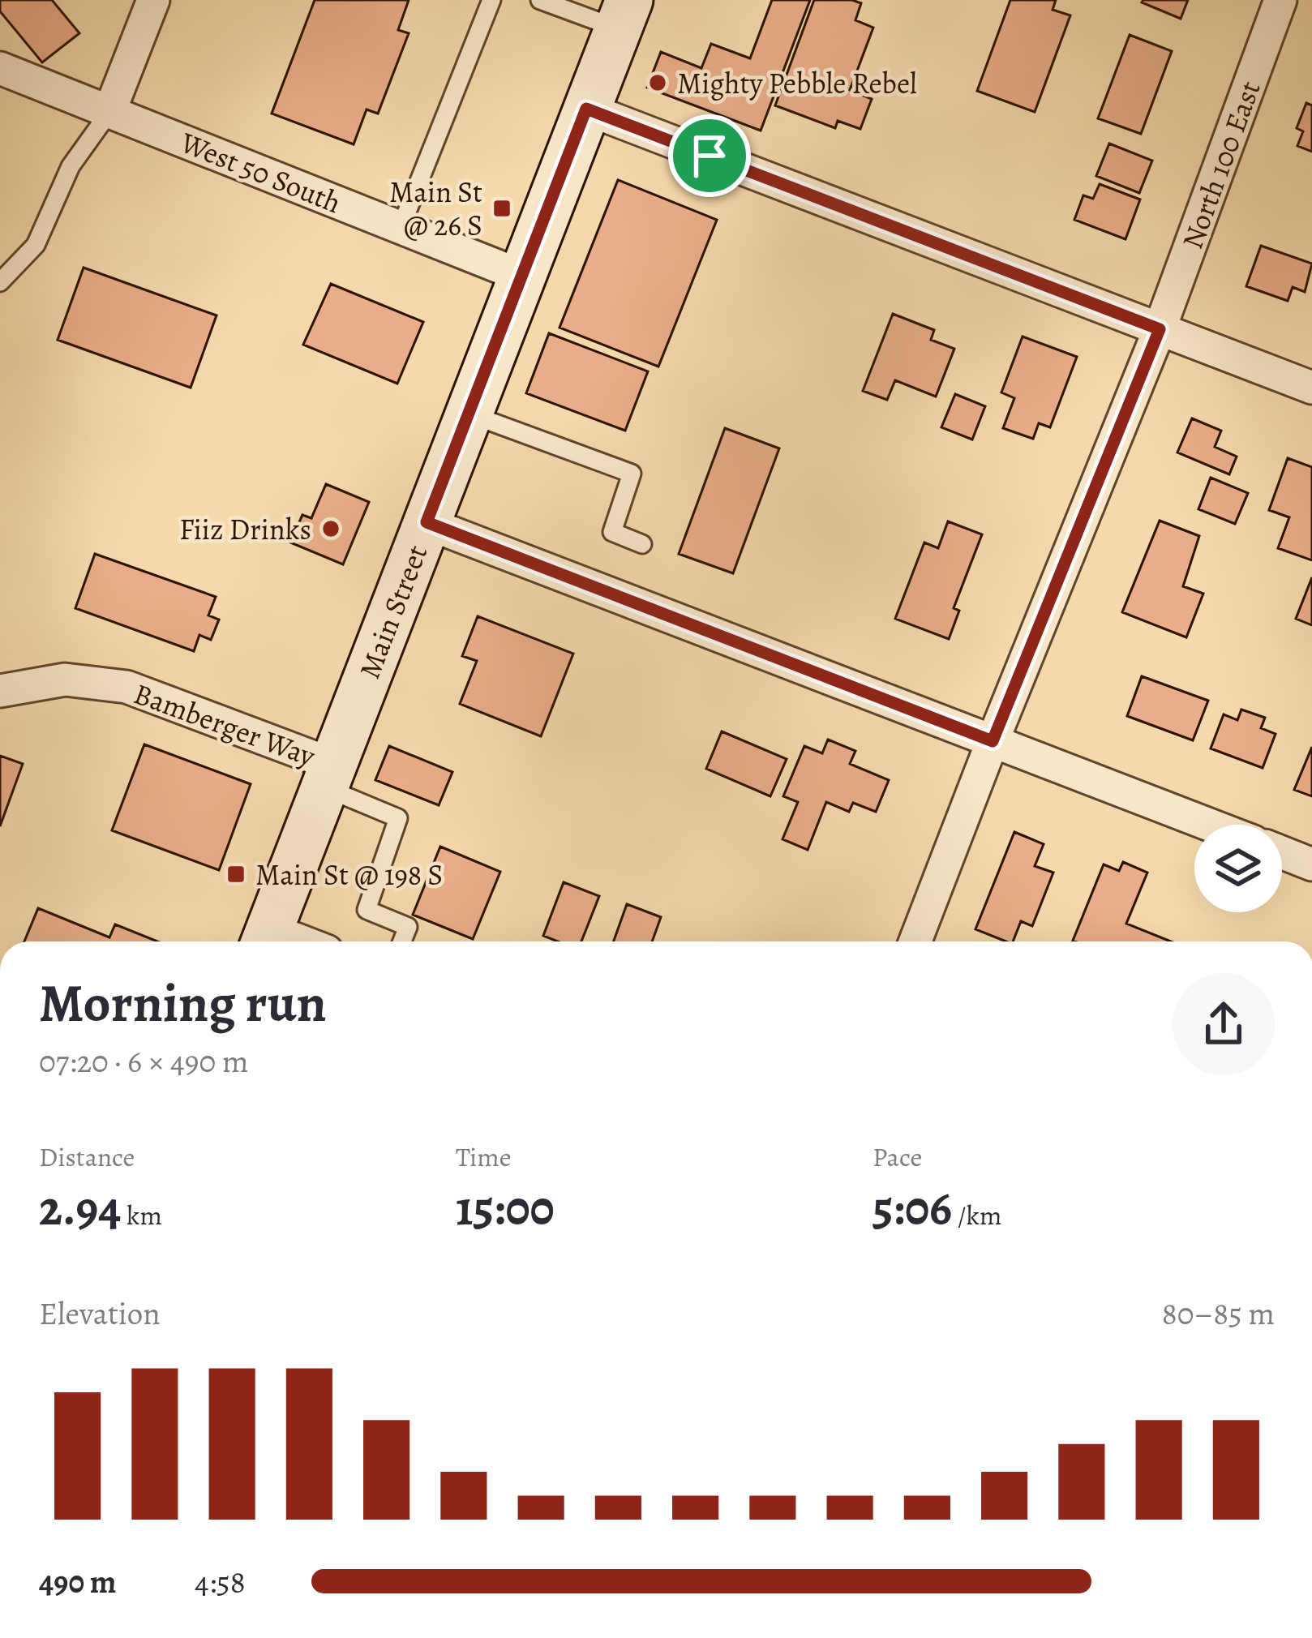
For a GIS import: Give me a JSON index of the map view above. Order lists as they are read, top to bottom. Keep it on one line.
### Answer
{"streets":{"main road":["Main Street"],"street":["North 100 East","West 50 South","Bamberger Way"]},"crossings":[["West 50 South","Main Street"],["Main Street","Bamberger Way"]],"places":{"other":["Mighty Pebble Rebel","Fiiz Drinks"],"transit":["Main St @ 26 S","Main St @ 198 S"]},"page":{"heading":["Morning run","07:20 · 6 × 490 m"],"stats":[["Distance","2.94 km"],["Time","15:00"],["Pace","5:06 /km"]],"chart":["Elevation","80–85 m"],"list":[{"name":"490 m","note":"4:58"}]}}
